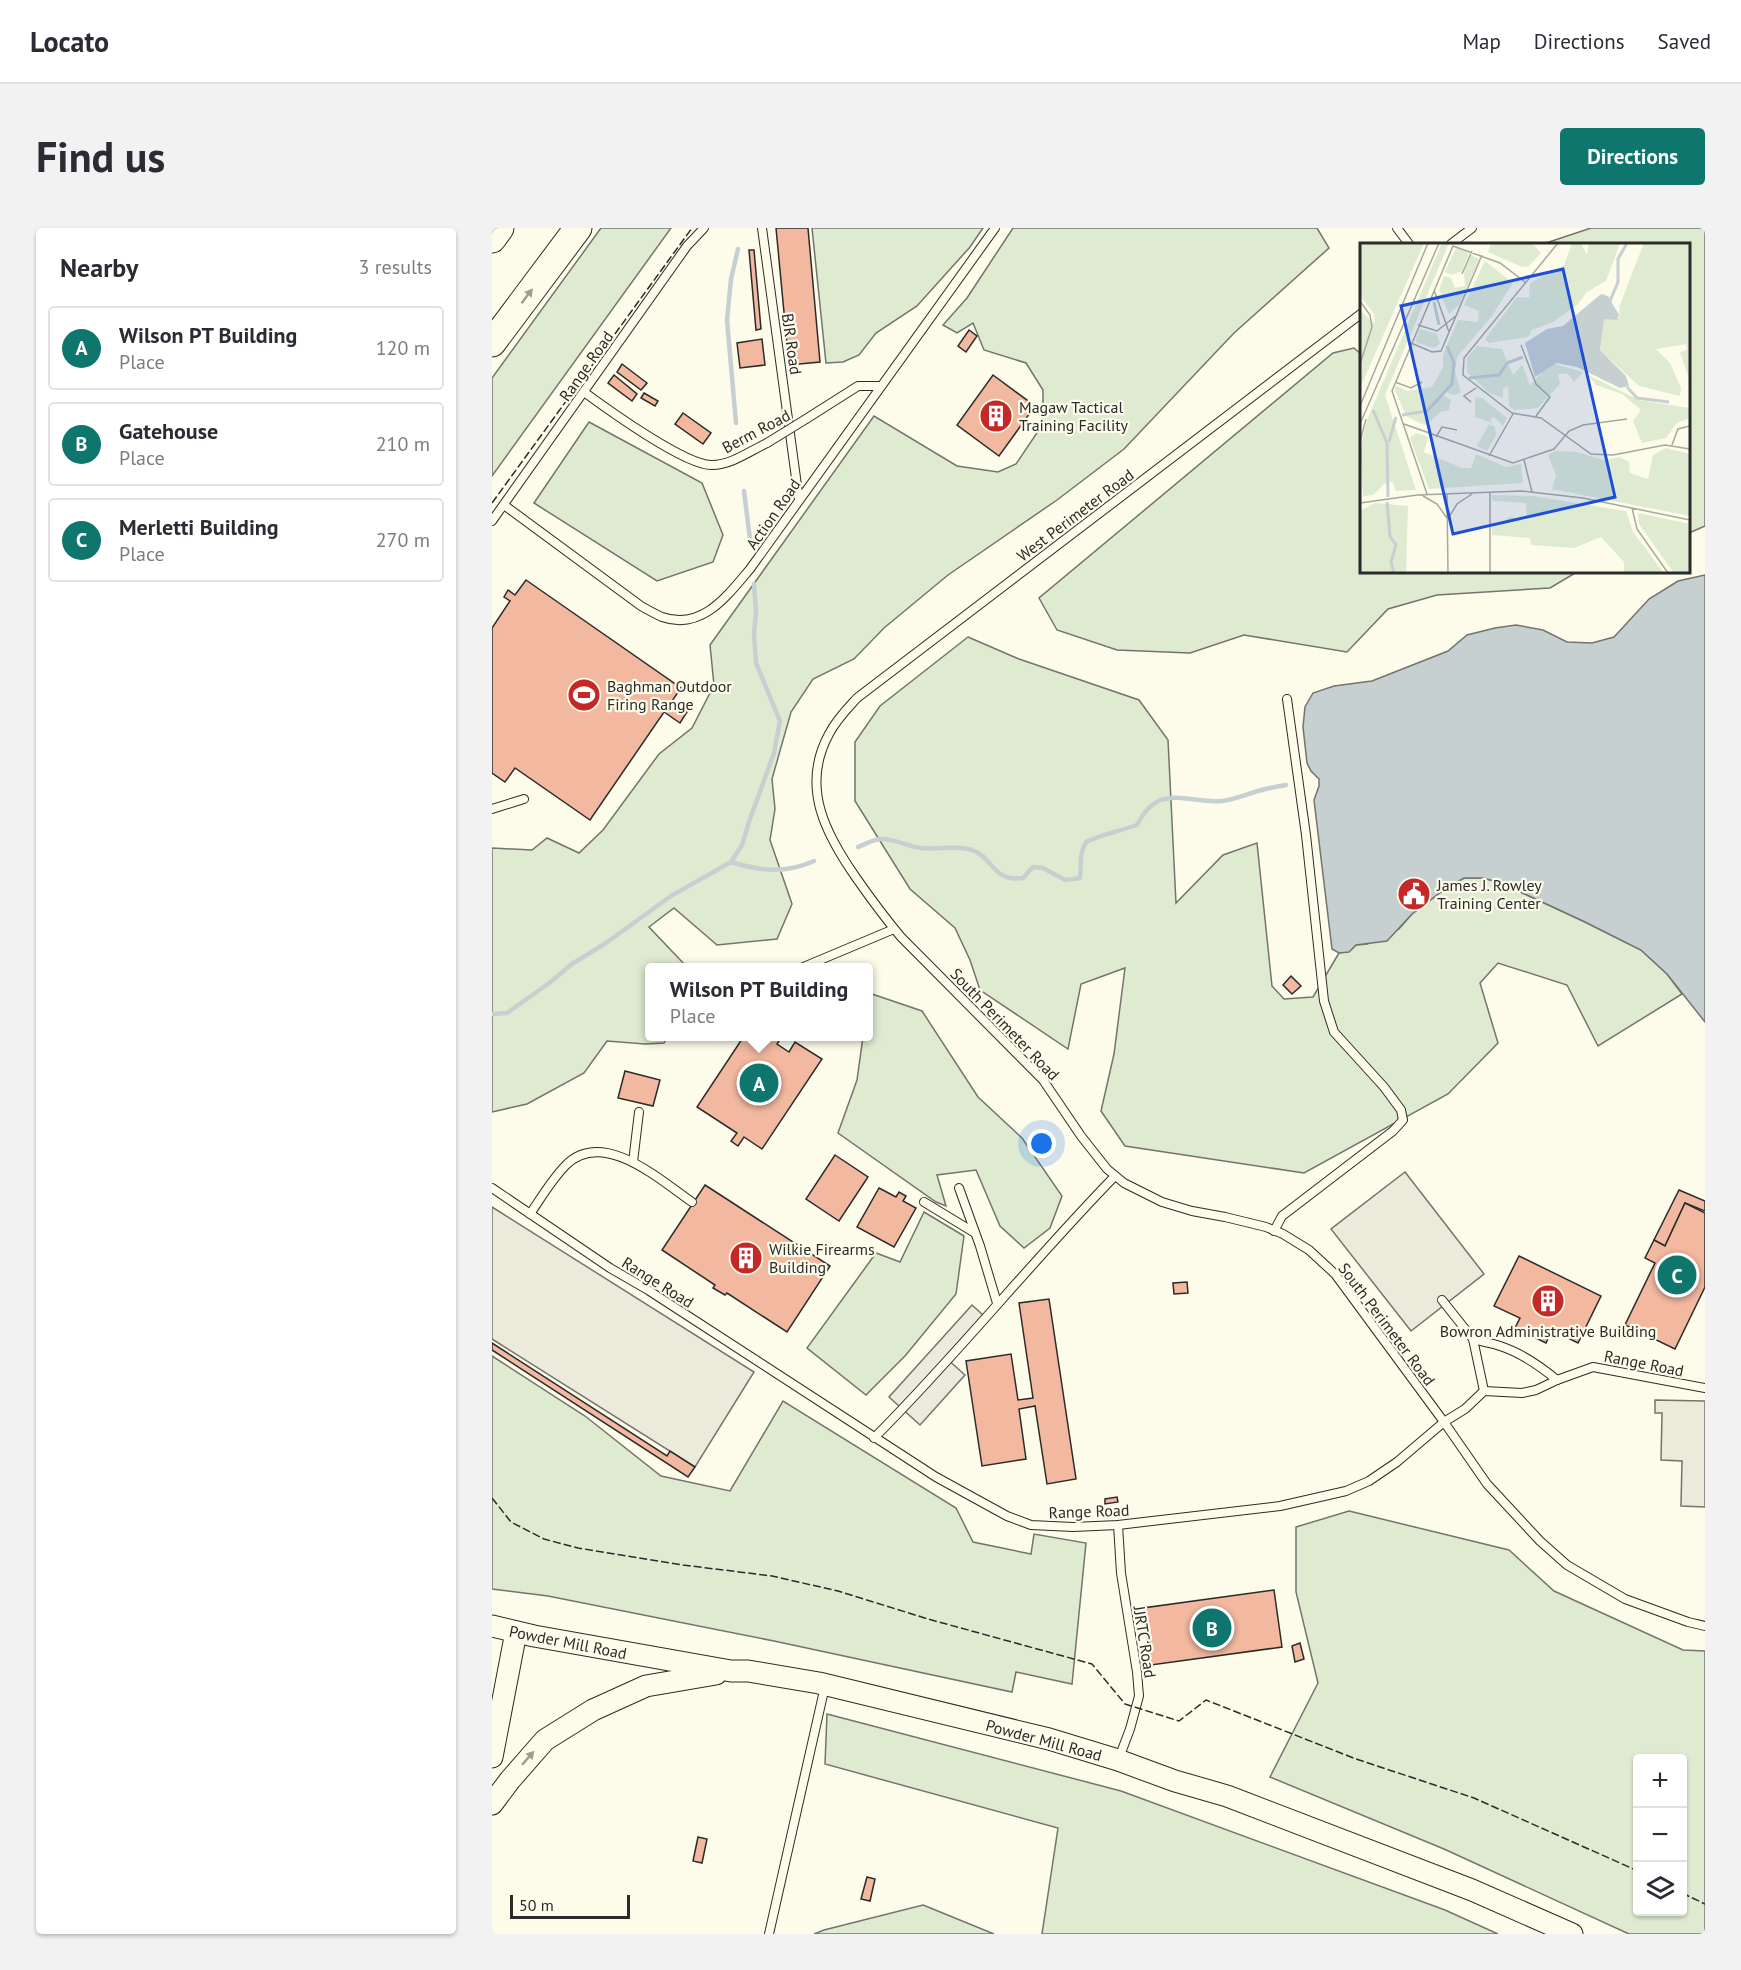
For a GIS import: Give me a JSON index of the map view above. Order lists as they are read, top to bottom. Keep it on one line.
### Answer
{"streets":{"main road":["Powder Mill Road"],"lane":["BJR Road","Range Road","Berm Road","Action Road","West Perimeter Road","South Perimeter Road","JJRTC Road"]},"crossings":[["BJR Road","Action Road"],["Range Road","Berm Road"],["Range Road","Action Road"],["Range Road","South Perimeter Road"],["Range Road","JJRTC Road"],["Berm Road","Action Road"],["West Perimeter Road","South Perimeter Road"],["Powder Mill Road","JJRTC Road"]],"places":{"building":["Magaw Tactical Training Facility","Wilkie Firearms Building","Bowron Administrative Building"],"sports":["Baghman Outdoor Firing Range"],"public building":["James J. Rowley Training Center"]},"scale_bar":"50 m","page":{"header":"Locato","nav":["Map","Directions","Saved"],"buttons":"Directions","title":"Find us","heading":["Nearby","3 results"],"list":[{"mark":"A","name":"Wilson PT Building","note":"Place","value":"120 m"},{"mark":"B","name":"Gatehouse","note":"Place","value":"210 m"},{"mark":"C","name":"Merletti Building","note":"Place","value":"270 m"}],"popup":["Wilson PT Building","Place"],"pins":["A","C","B"],"map_buttons":["+","−"],"scale":"50 m"}}
